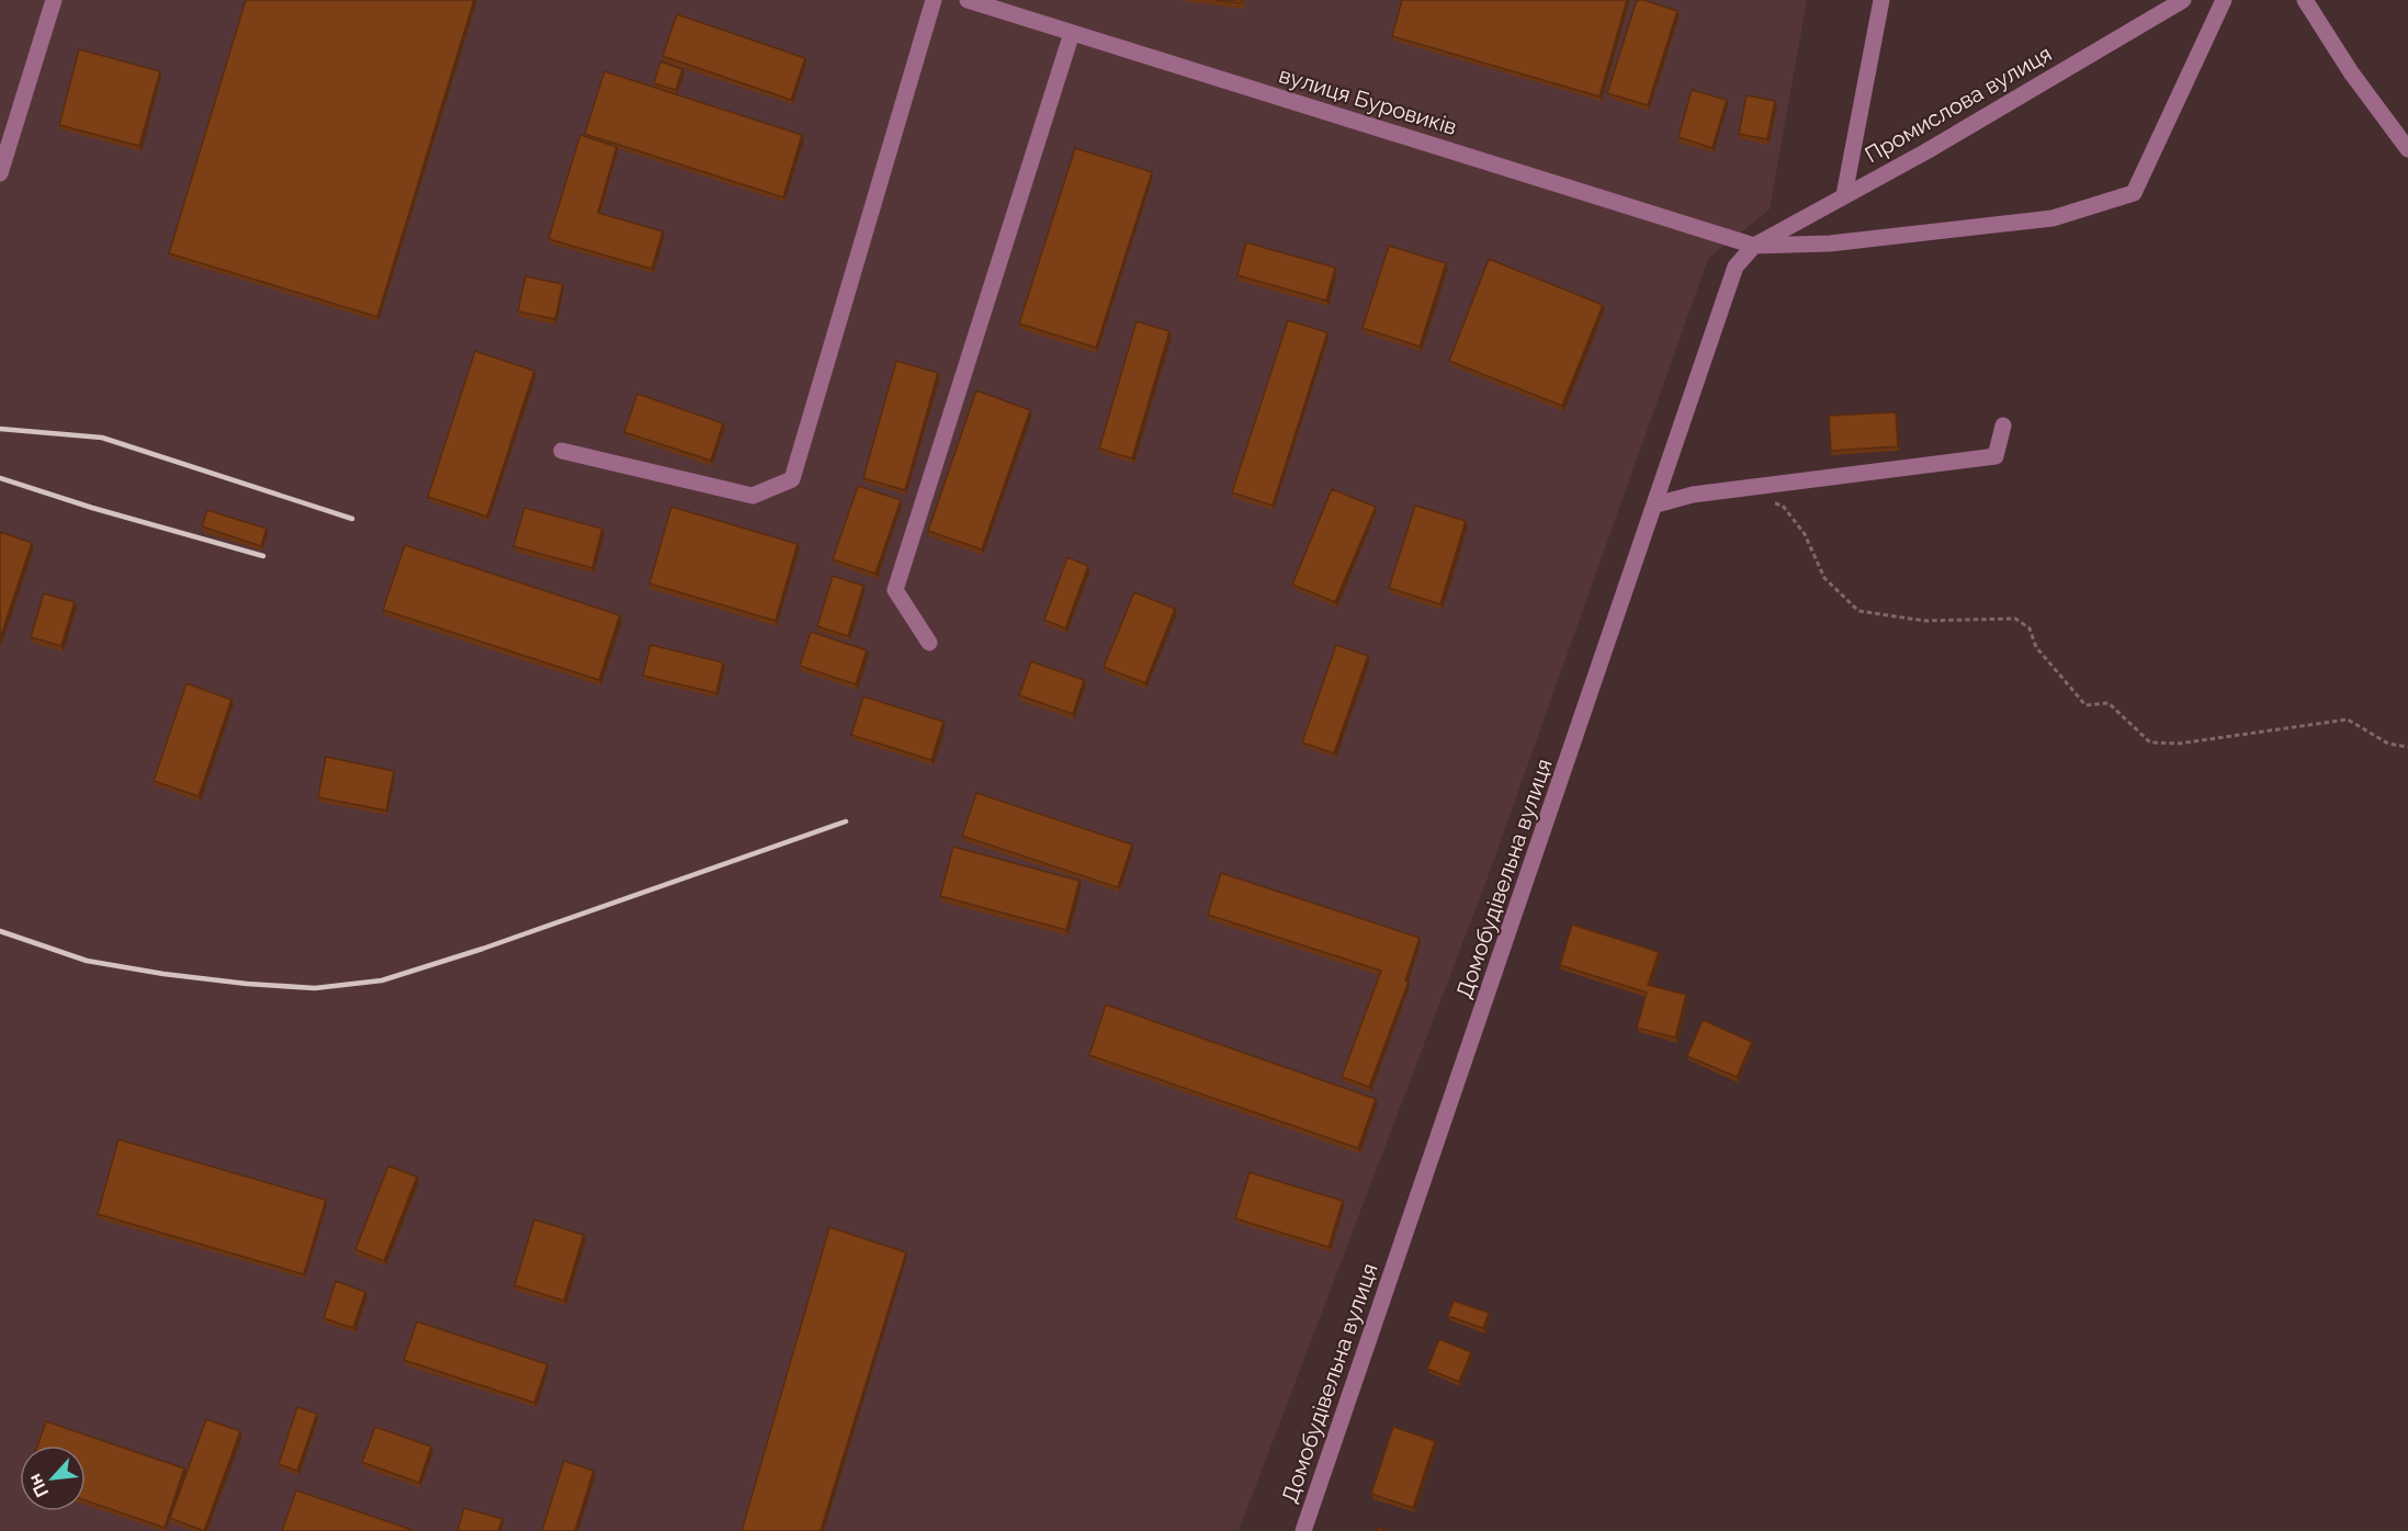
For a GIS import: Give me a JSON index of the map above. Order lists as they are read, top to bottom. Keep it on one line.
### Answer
{"streets":{"street":["вулиця Буровиків","Промислова вулиця","Домобудівельна вулиця"]},"crossings":[["вулиця Буровиків","Промислова вулиця"],["вулиця Буровиків","Домобудівельна вулиця"],["Промислова вулиця","Домобудівельна вулиця"]],"north":"bottom left"}
